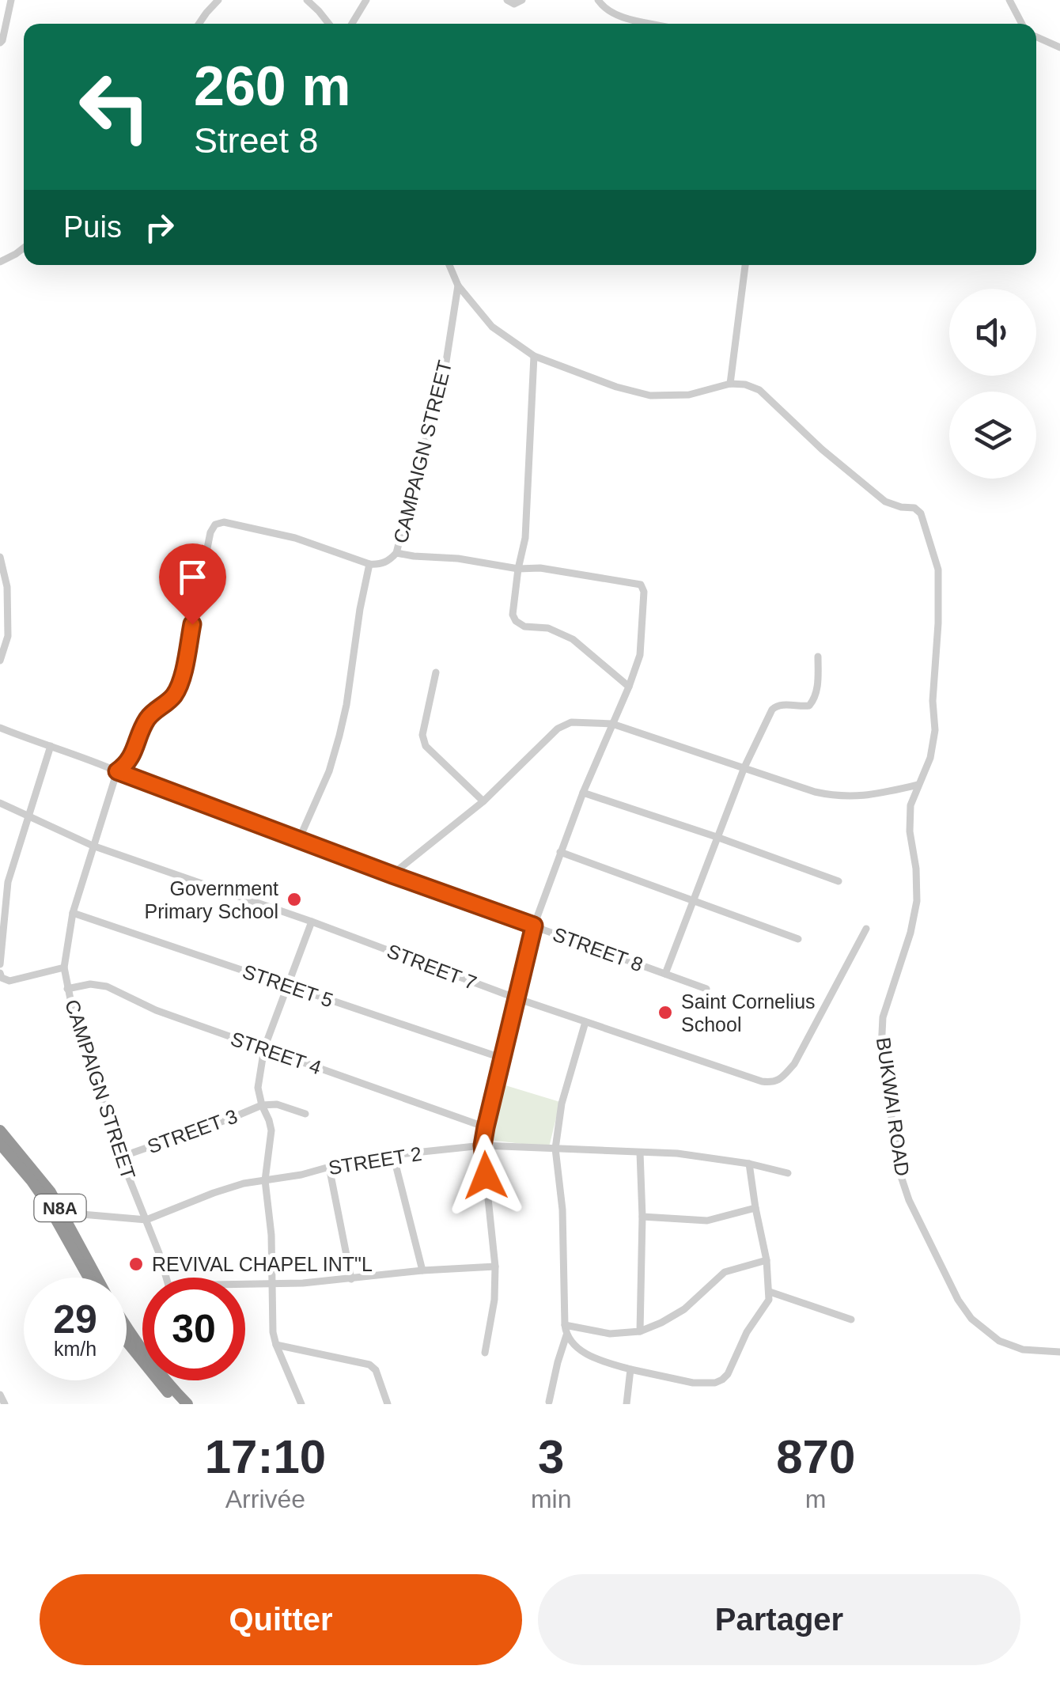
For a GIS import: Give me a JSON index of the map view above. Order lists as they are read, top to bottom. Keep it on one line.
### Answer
{"streets":{"highway":["N8A"],"street":["CAMPAIGN STREET","STREET 8","STREET 7","STREET 5","STREET 4","BUKWAI ROAD","STREET 3","STREET 2"]},"crossings":[["CAMPAIGN STREET","STREET 8"],["CAMPAIGN STREET","STREET 7"],["CAMPAIGN STREET","STREET 5"],["CAMPAIGN STREET","STREET 4"],["CAMPAIGN STREET","STREET 3"],["CAMPAIGN STREET","STREET 2"],["STREET 2","N8A"]],"places":["Government Primary School","Saint Cornelius School","REVIVAL CHAPEL INT\"L"],"page":{"turn":["260 m","Street 8"],"then":"Puis","speed":"29 km/h","limit":"30","eta":["17:10","Arrivée","3","min","870","m"],"buttons":["Quitter","Partager"]}}
